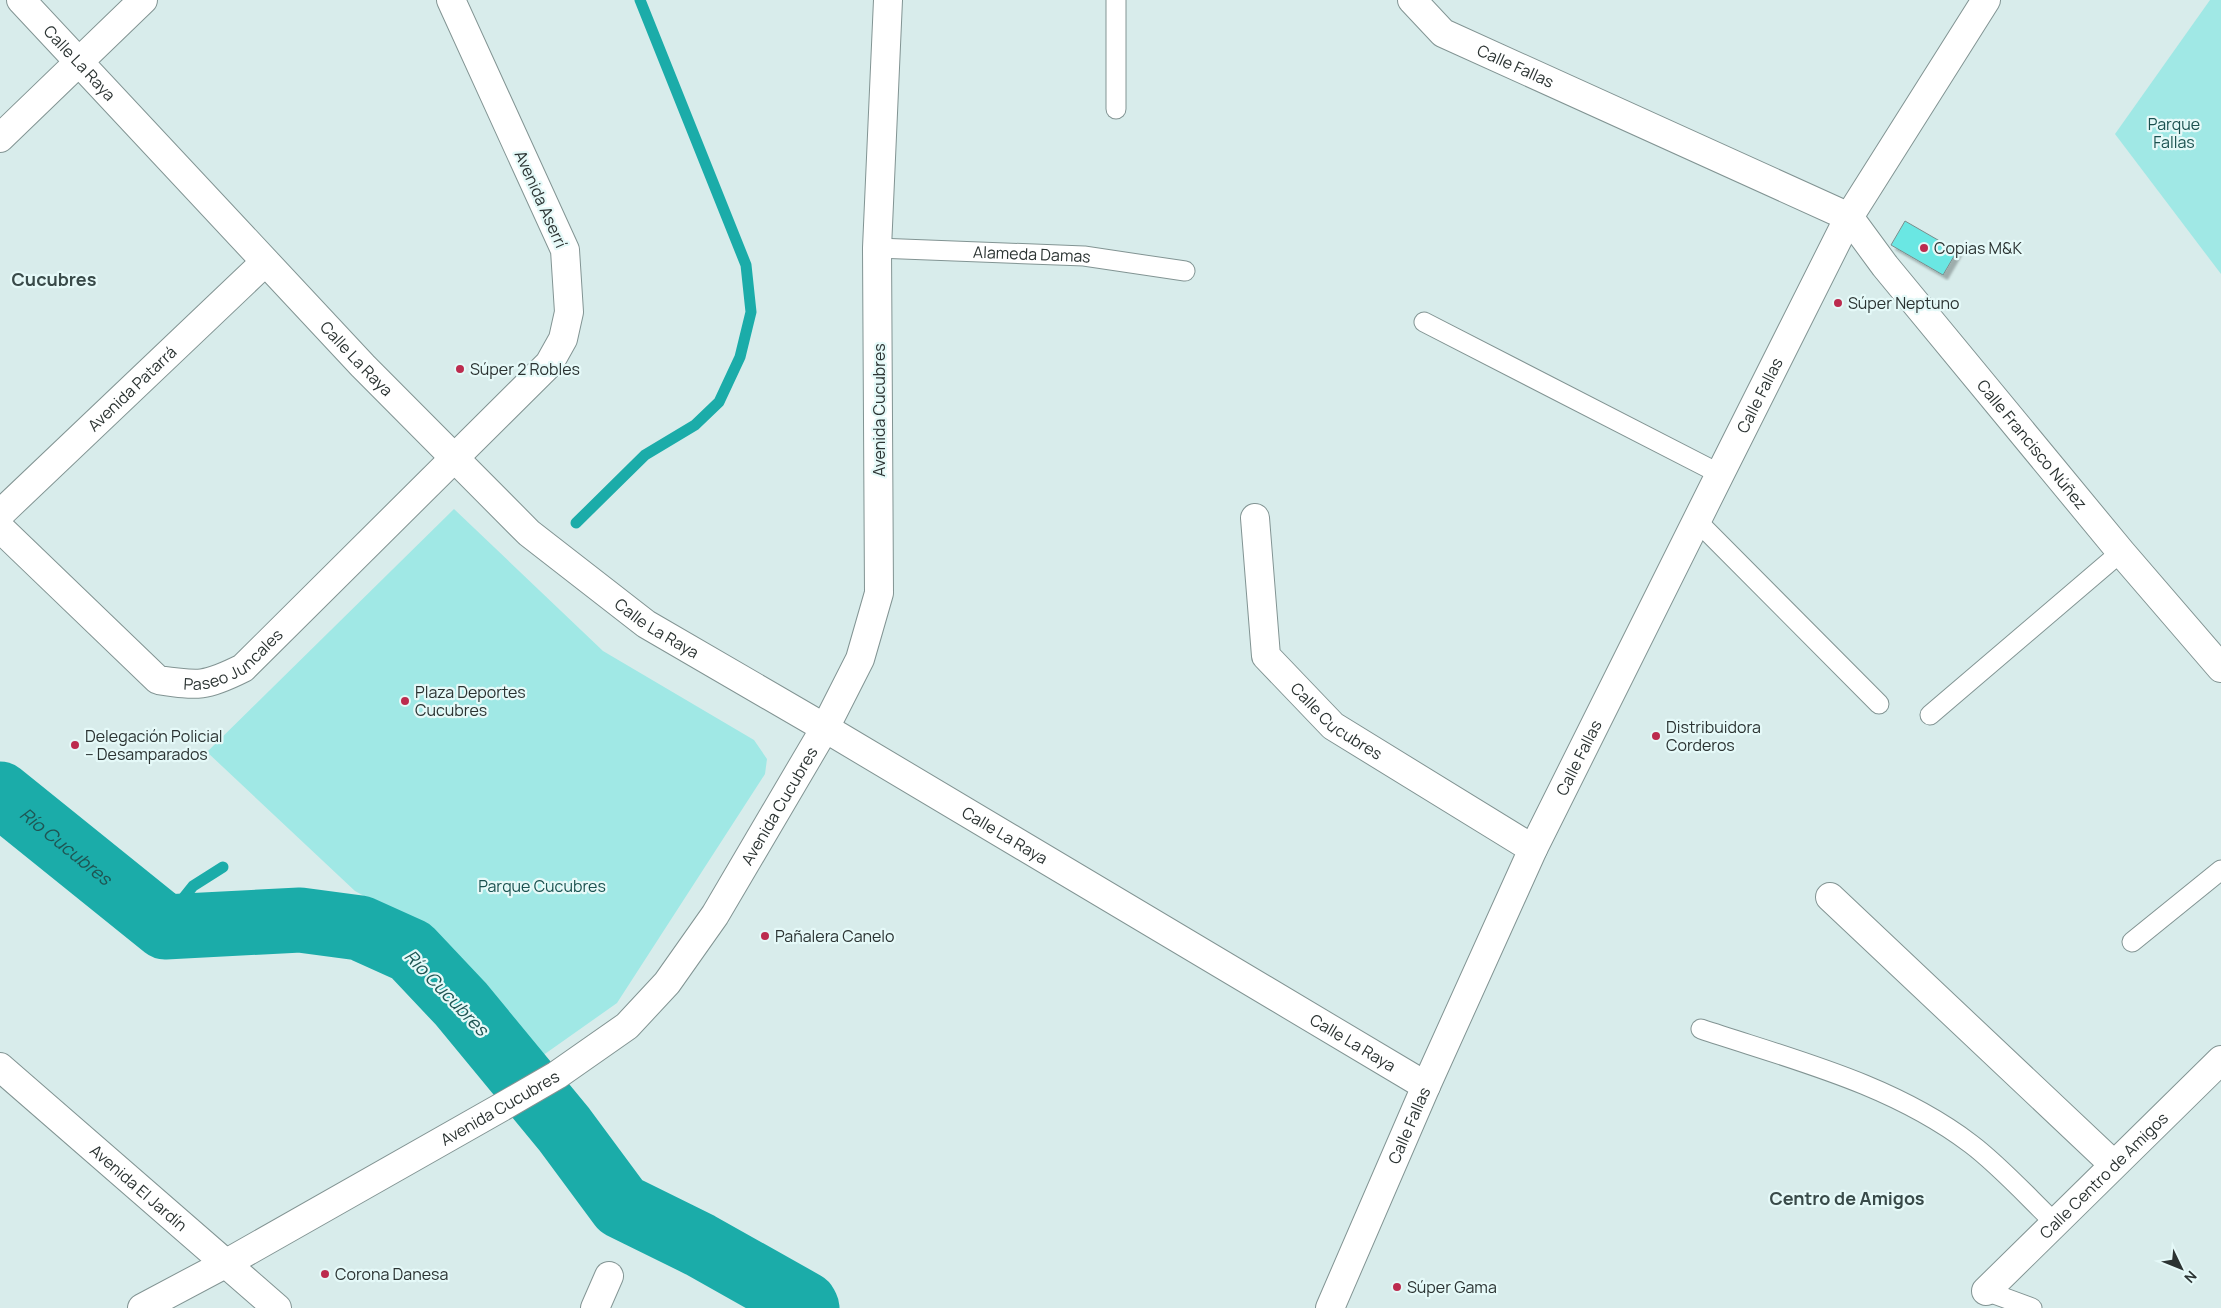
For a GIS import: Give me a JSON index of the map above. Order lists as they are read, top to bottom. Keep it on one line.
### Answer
{"streets":{"street":["Calle La Raya","Calle Fallas","Avenida Aserrí","Avenida Patarrá","Avenida Cucubres","Calle Francisco Núñez","Paseo Juncales","Calle Cucubres","Calle Centro de Amigos","Avenida El Jardín"],"lane":["Alameda Damas"]},"crossings":[["Calle La Raya","Calle Fallas"],["Calle La Raya","Avenida Aserrí"],["Calle La Raya","Avenida Patarrá"],["Calle La Raya","Avenida Cucubres"],["Calle La Raya","Paseo Juncales"],["Calle Fallas","Calle Francisco Núñez"],["Calle Fallas","Calle Cucubres"],["Avenida Aserrí","Paseo Juncales"],["Alameda Damas","Avenida Cucubres"],["Avenida Cucubres","Avenida El Jardín"]],"districts":["Cucubres","Centro de Amigos"],"water":["Río Cucubres"],"parks":["Parque Fallas","Parque Cucubres"],"places":["Copias M&K","Súper Neptuno","Súper 2 Robles","Plaza Deportes Cucubres","Distribuidora Corderos","Delegación Policial – Desamparados","Pañalera Canelo","Corona Danesa","Súper Gama"],"north":"bottom right"}
